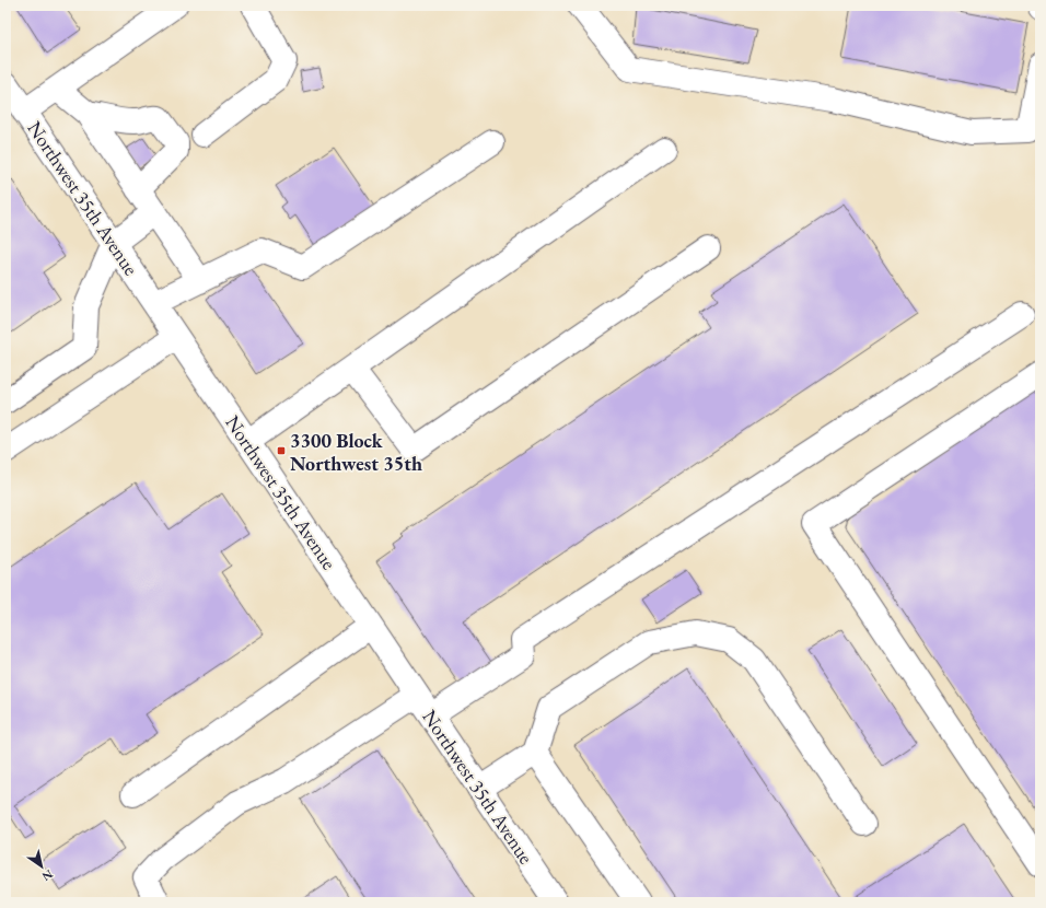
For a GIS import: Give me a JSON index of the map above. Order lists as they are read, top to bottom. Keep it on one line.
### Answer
{"streets":{"street":["Northwest 35th Avenue"]},"places":{"transit":["3300 Block Northwest 35th"]},"north":"bottom right"}
